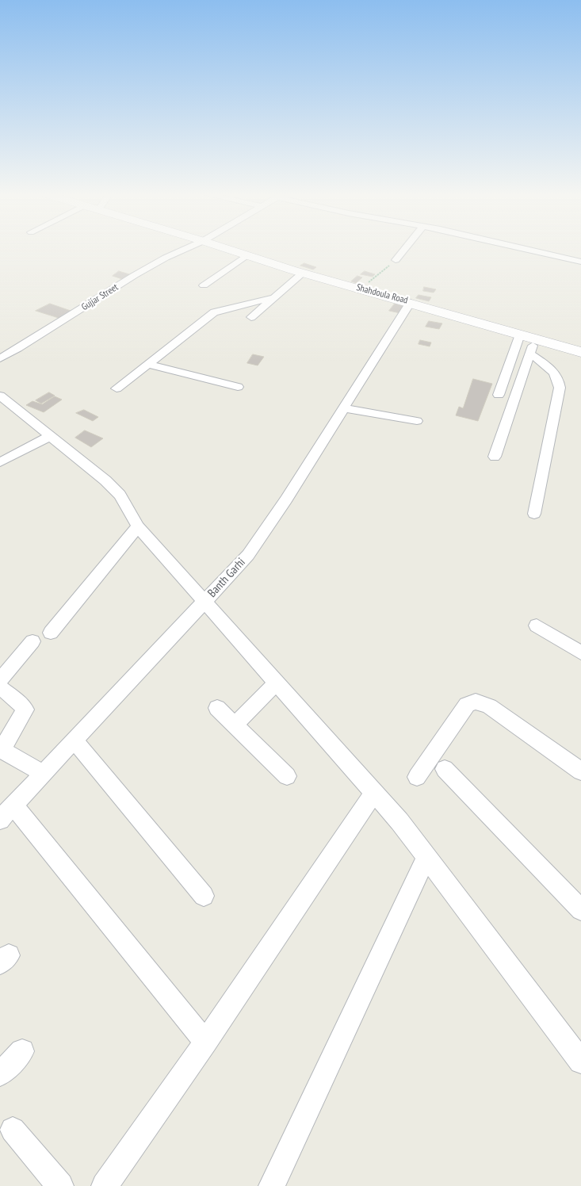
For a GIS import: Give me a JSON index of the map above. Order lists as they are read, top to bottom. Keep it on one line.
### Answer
{"streets":{"street":["Shahdoula Road","Gujjar Street","Banth Garhi"]},"crossings":[["Shahdoula Road","Banth Garhi"]]}
